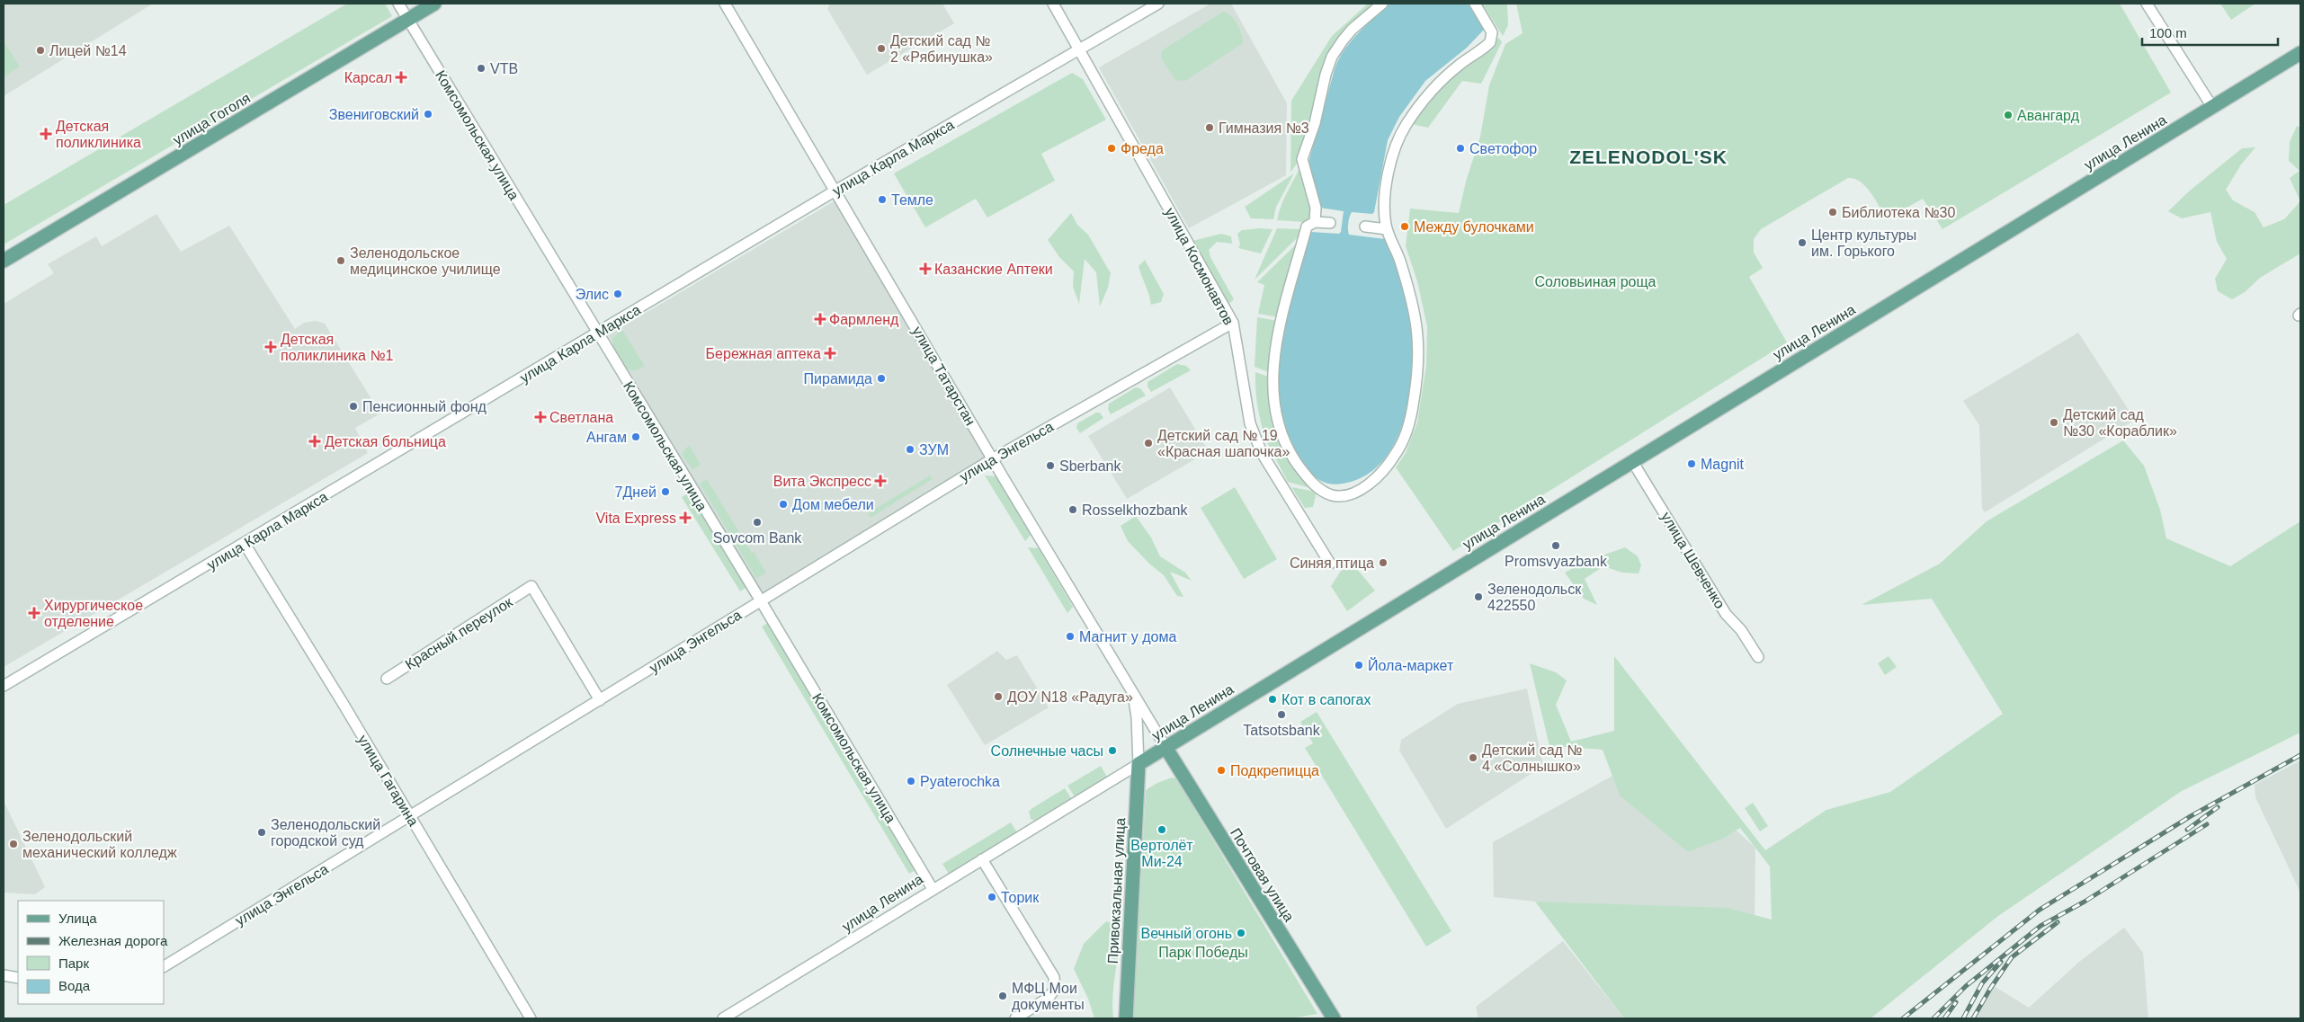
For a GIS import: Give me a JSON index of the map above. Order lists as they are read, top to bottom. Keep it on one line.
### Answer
{"streets":{"main road":["улица Гоголя","улица Ленина","Почтовая улица","Привокзальная улица"],"street":["Комсомольская улица","улица Карла Маркса","улица Космонавтов","улица Татарстан","улица Энгельса","улица Шевченко","Красный переулок","улица Гагарина"]},"crossings":[["улица Гоголя","Комсомольская улица"],["Комсомольская улица","улица Ленина"],["Комсомольская улица","улица Карла Маркса"],["Комсомольская улица","улица Энгельса"],["улица Ленина","улица Татарстан"],["улица Ленина","улица Шевченко"],["улица Ленина","Почтовая улица"],["улица Ленина","Привокзальная улица"],["улица Карла Маркса","улица Космонавтов"],["улица Карла Маркса","улица Татарстан"],["улица Карла Маркса","улица Гагарина"],["улица Космонавтов","улица Энгельса"],["улица Татарстан","улица Энгельса"],["улица Татарстан","Почтовая улица"],["улица Энгельса","Красный переулок"],["улица Энгельса","улица Гагарина"]],"districts":["ZELENODOL'SK"],"parks":["Соловьиная роща","Парк Победы"],"places":{"other":["Детский сад № 2 «Рябинушка»","Лицей №14","VTB","Звениговский","Авангард","Гимназия №3","Фреда","Светофор","Темле","Библиотека №30","Между булочками","Центр культуры им. Горького","Зеленодольское медицинское училище","Элис","Пирамида","Пенсионный фонд","Детский сад №30 «Кораблик»","Ангам","Детский сад № 19 «Красная шапочка»","ЗУМ","Magnit","Sberbank","7Дней","Дом мебели","Rosselkhozbank","Sovcom Bank","Promsvyazbank","Синяя птица","Зеленодольск 422550","Магнит у дома","Йола-маркет","ДОУ N18 «Радуга»","Кот в сапогах","Tatsotsbank","Солнечные часы","Детский сад № 4 «Солнышко»","Подкрепицца","Pyaterochka","Вертолёт Ми-24","Зеленодольский городской суд","Зеленодольский механический колледж","Торик","Вечный огонь","МФЦ Мои документы"],"health":["Карсал","Детская поликлиника","Казанские Аптеки","Фармленд","Детская поликлиника №1","Бережная аптека","Светлана","Детская больница","Вита Экспресс","Vita Express","Хирургическое отделение"]},"legend":["Улица","Железная дорога","Парк","Вода"],"scale_bar":"100 m"}
